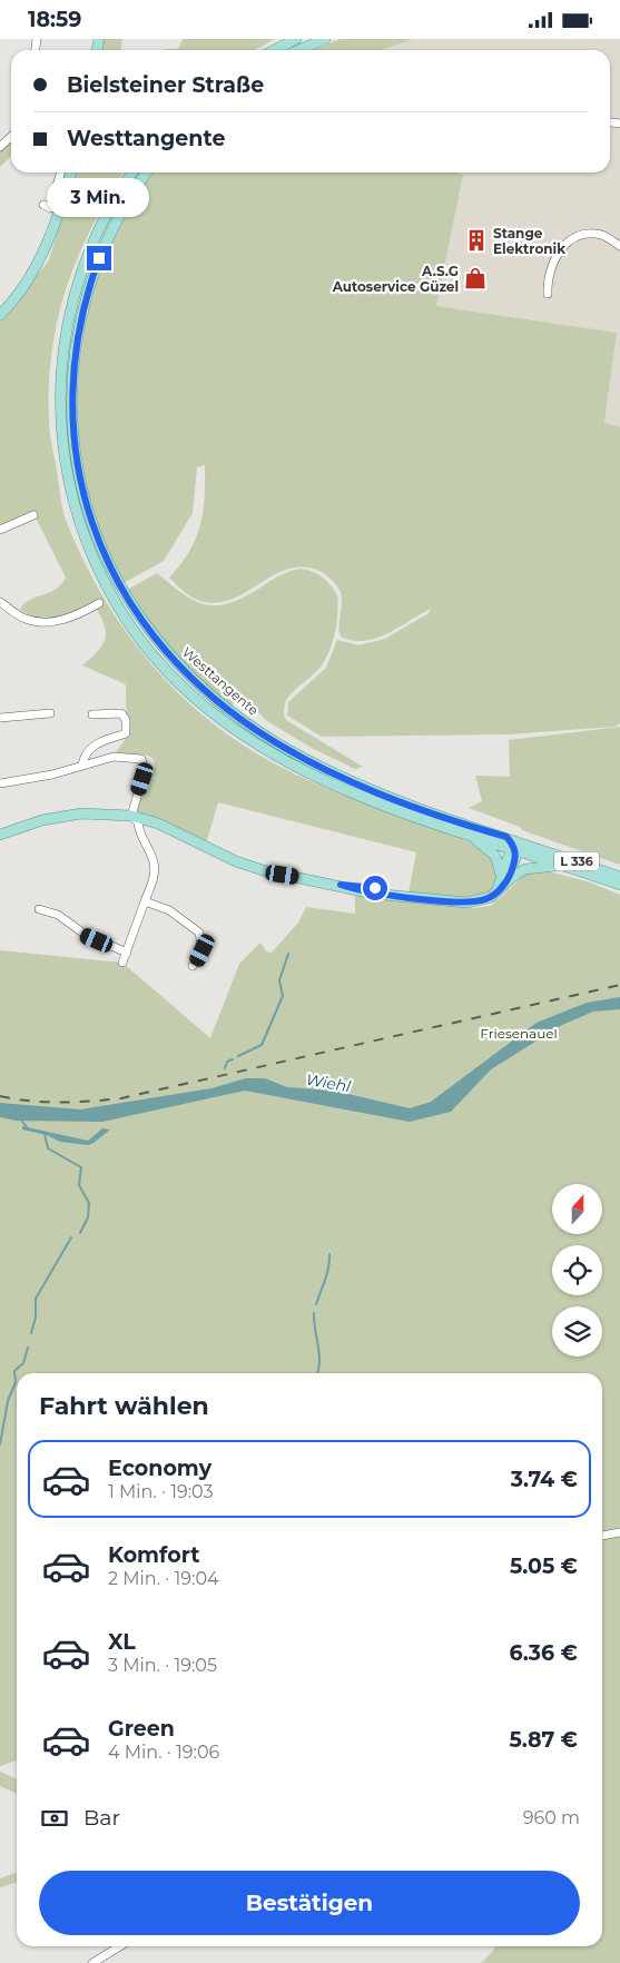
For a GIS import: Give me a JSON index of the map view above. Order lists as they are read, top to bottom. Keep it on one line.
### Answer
{"streets":{"main road":["Westtangente","L 336"]},"crossings":[["Westtangente","L 336"]],"water":["Wiehl"],"parks":["Friesenauel"],"places":{"building":["Stange Elektronik"],"shop":["A.S.G Autoservice Güzel"]},"north":"top","page":{"status":"18:59","banner":["Bielsteiner Straße","Westtangente"],"bubble":"3 Min.","heading":"Fahrt wählen","list":[{"name":"Economy","note":"1 Min. · 19:03","value":"3.74 €"},{"name":"Komfort","note":"2 Min. · 19:04","value":"5.05 €"},{"name":"XL","note":"3 Min. · 19:05","value":"6.36 €"},{"name":"Green","note":"4 Min. · 19:06","value":"5.87 €"}],"pay":["Bar","960 m"],"buttons":"Bestätigen"}}
